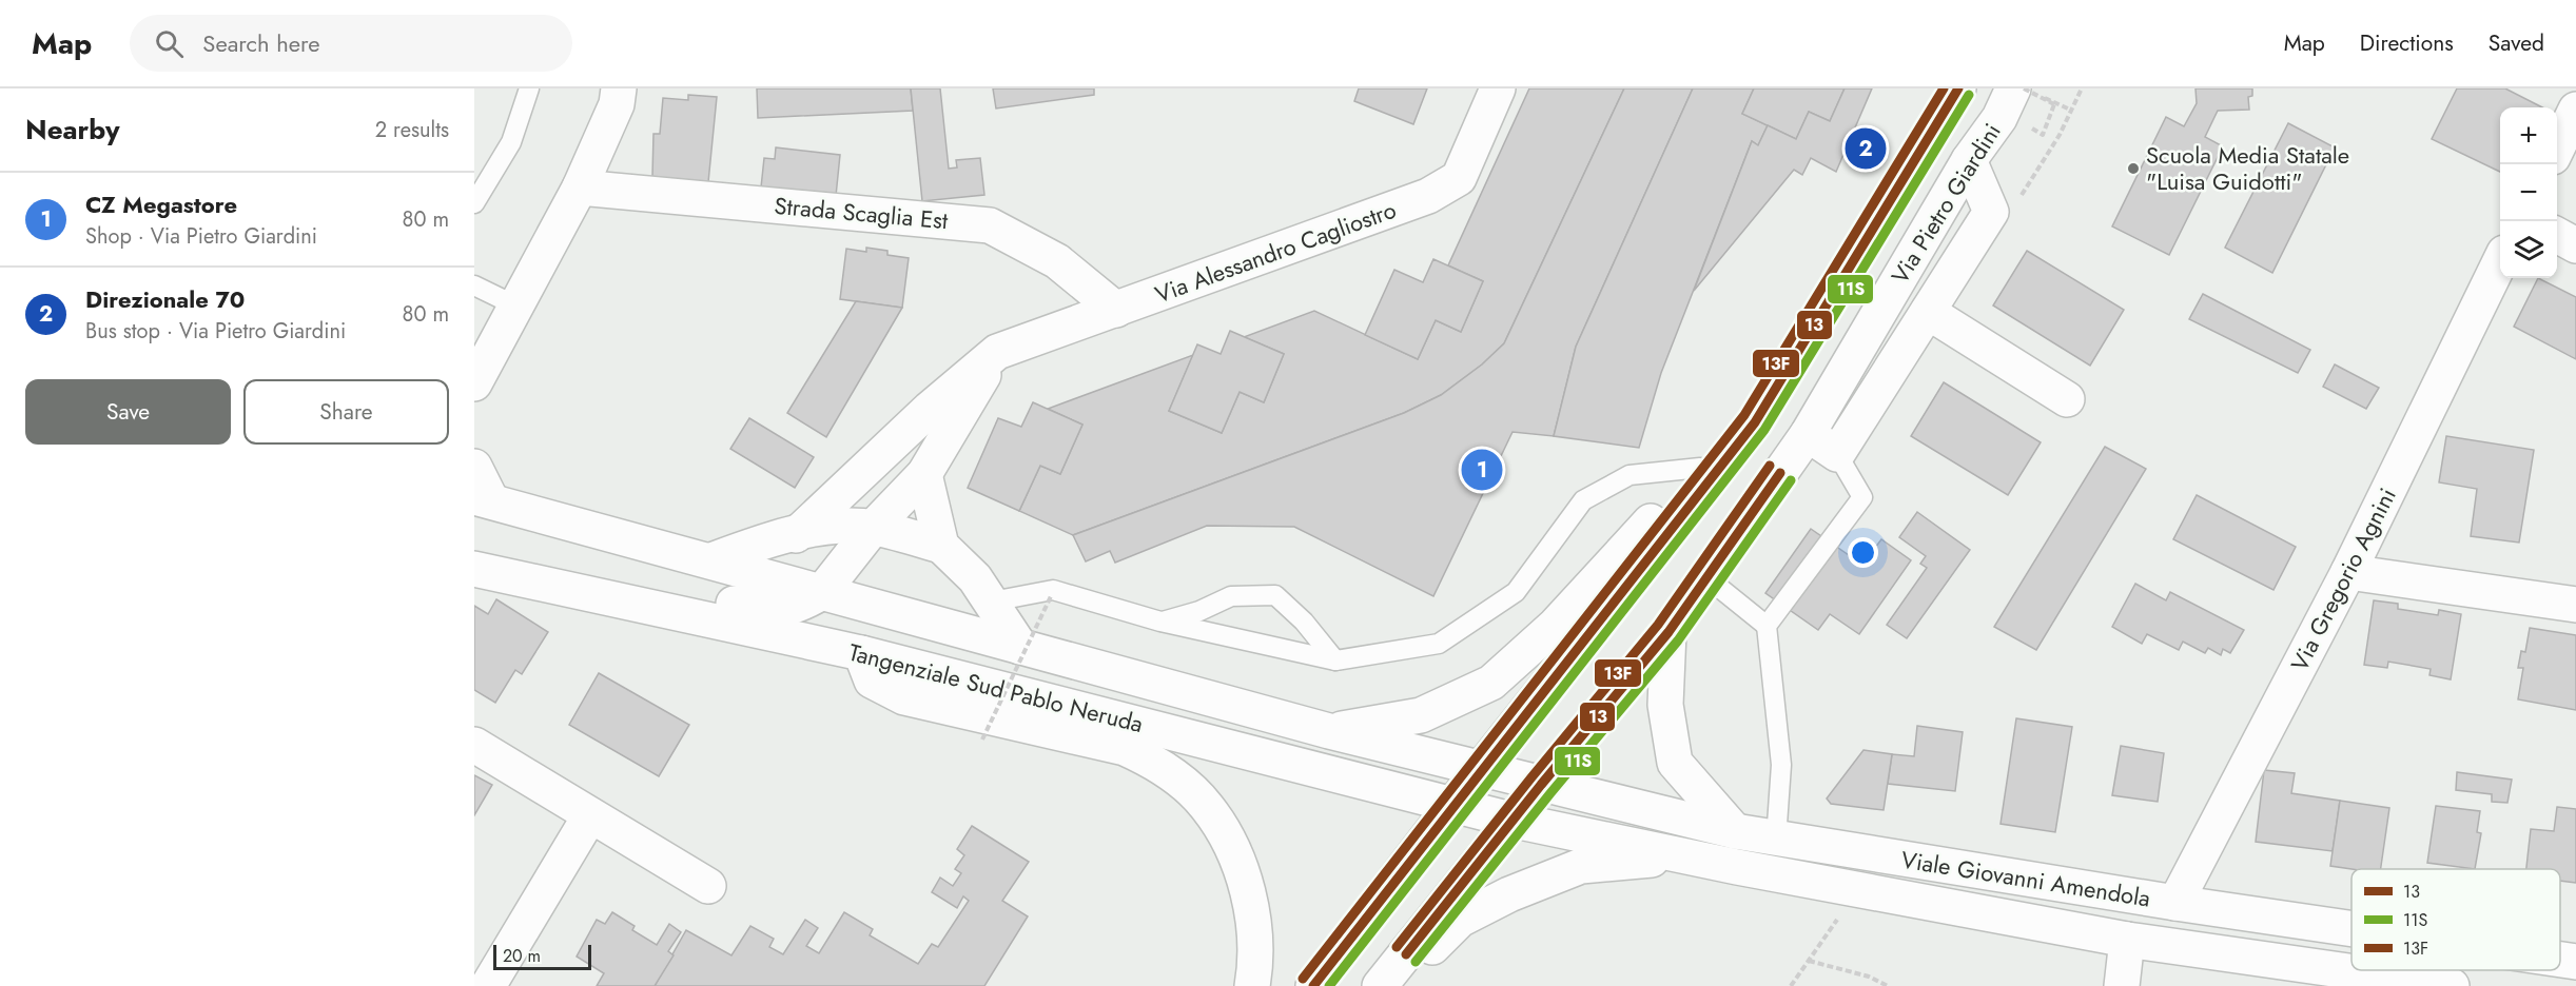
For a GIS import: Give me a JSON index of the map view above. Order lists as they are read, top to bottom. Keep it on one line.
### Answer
{"streets":{"street":["Via Pietro Giardini","Strada Scaglia Est","Via Alessandro Cagliostro","Via Gregorio Agnini","Tangenziale Sud Pablo Neruda","Viale Giovanni Amendola"]},"crossings":[["Via Pietro Giardini","Tangenziale Sud Pablo Neruda"],["Via Pietro Giardini","Viale Giovanni Amendola"],["Strada Scaglia Est","Via Alessandro Cagliostro"],["Via Alessandro Cagliostro","Tangenziale Sud Pablo Neruda"],["Via Gregorio Agnini","Viale Giovanni Amendola"],["Tangenziale Sud Pablo Neruda","Viale Giovanni Amendola"]],"places":["Scuola Media Statale \"Luisa Guidotti\""],"lines":["transit line 13","transit line 13F","transit line 11S"],"legend":["13","11S","13F"],"scale_bar":"20 m","page":{"header":"Map","search":"Search here","nav":["Map","Directions","Saved"],"heading":["Nearby","2 results"],"map_buttons":["+","−"],"pins":["2","1"],"list":[{"mark":"1","name":"CZ Megastore","note":"Shop · Via Pietro Giardini","value":"80 m"},{"mark":"2","name":"Direzionale 70","note":"Bus stop · Via Pietro Giardini","value":"80 m"}],"buttons":["Save","Share"],"scale":"20 m"}}
